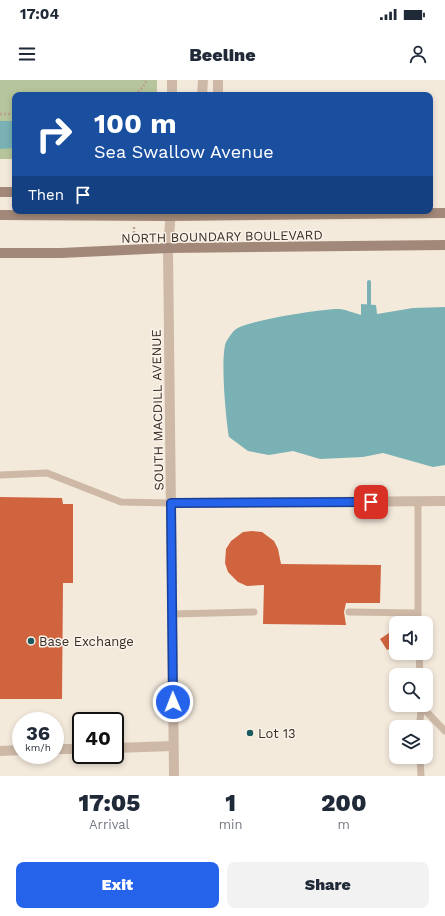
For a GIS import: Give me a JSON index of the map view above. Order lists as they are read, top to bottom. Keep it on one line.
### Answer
{"streets":{"main road":["NORTH BOUNDARY BOULEVARD"],"street":["SOUTH MACDILL AVENUE"]},"crossings":[["NORTH BOUNDARY BOULEVARD","SOUTH MACDILL AVENUE"]],"places":["Base Exchange","Lot 13"],"page":{"status":"17:04","header":"Beeline","turn":["100 m","Sea Swallow Avenue"],"then":"Then","speed":"36 km/h","limit":"40","eta":["17:05","Arrival","1","min","200","m"],"buttons":["Exit","Share"]}}
